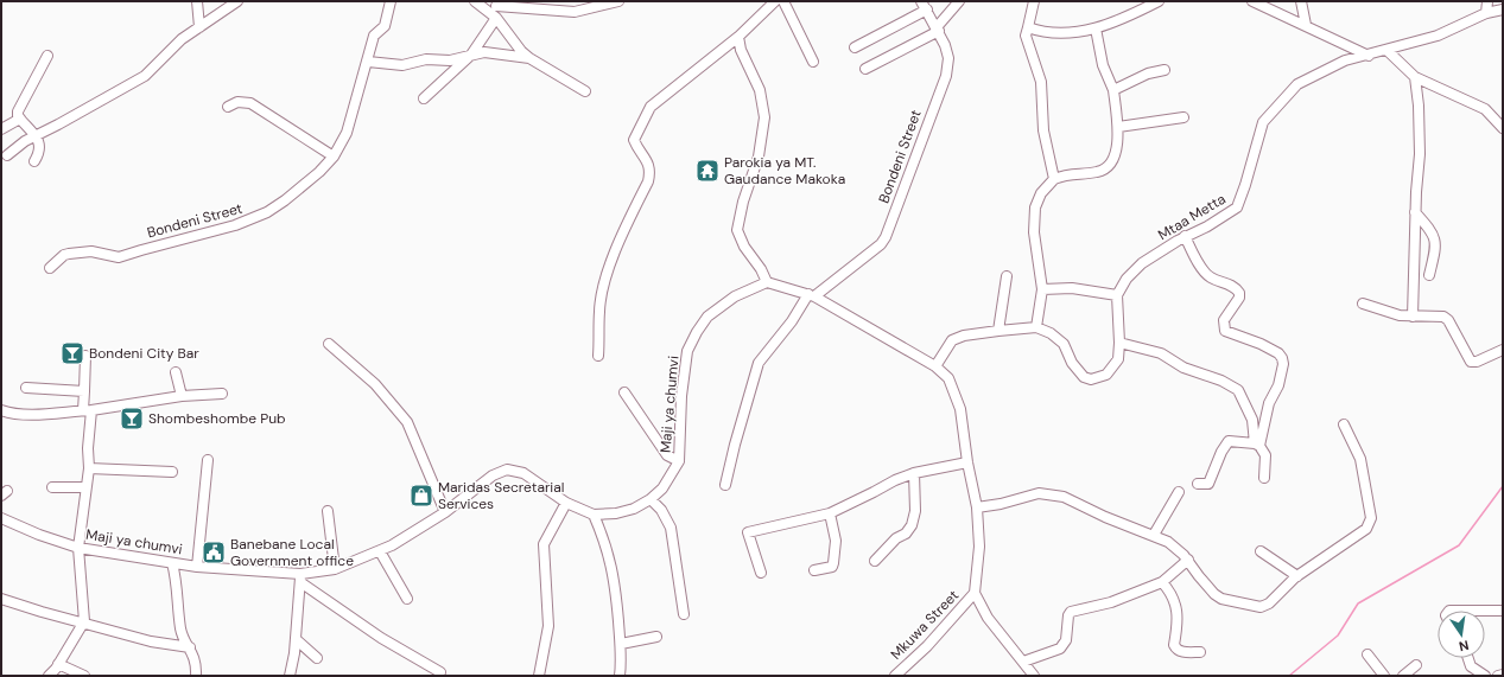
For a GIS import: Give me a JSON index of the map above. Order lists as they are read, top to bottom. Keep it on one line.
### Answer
{"streets":{"street":["Bondeni Street","Mtaa Metta","Maji ya chumvi","Mkuwa Street"]},"places":{"temple":["Parokia ya MT. Gaudance Makoka"],"bar":["Bondeni City Bar","Shombeshombe Pub"],"shop":["Maridas Secretarial Services"],"public building":["Banebane Local Government office"]},"north":"bottom"}
